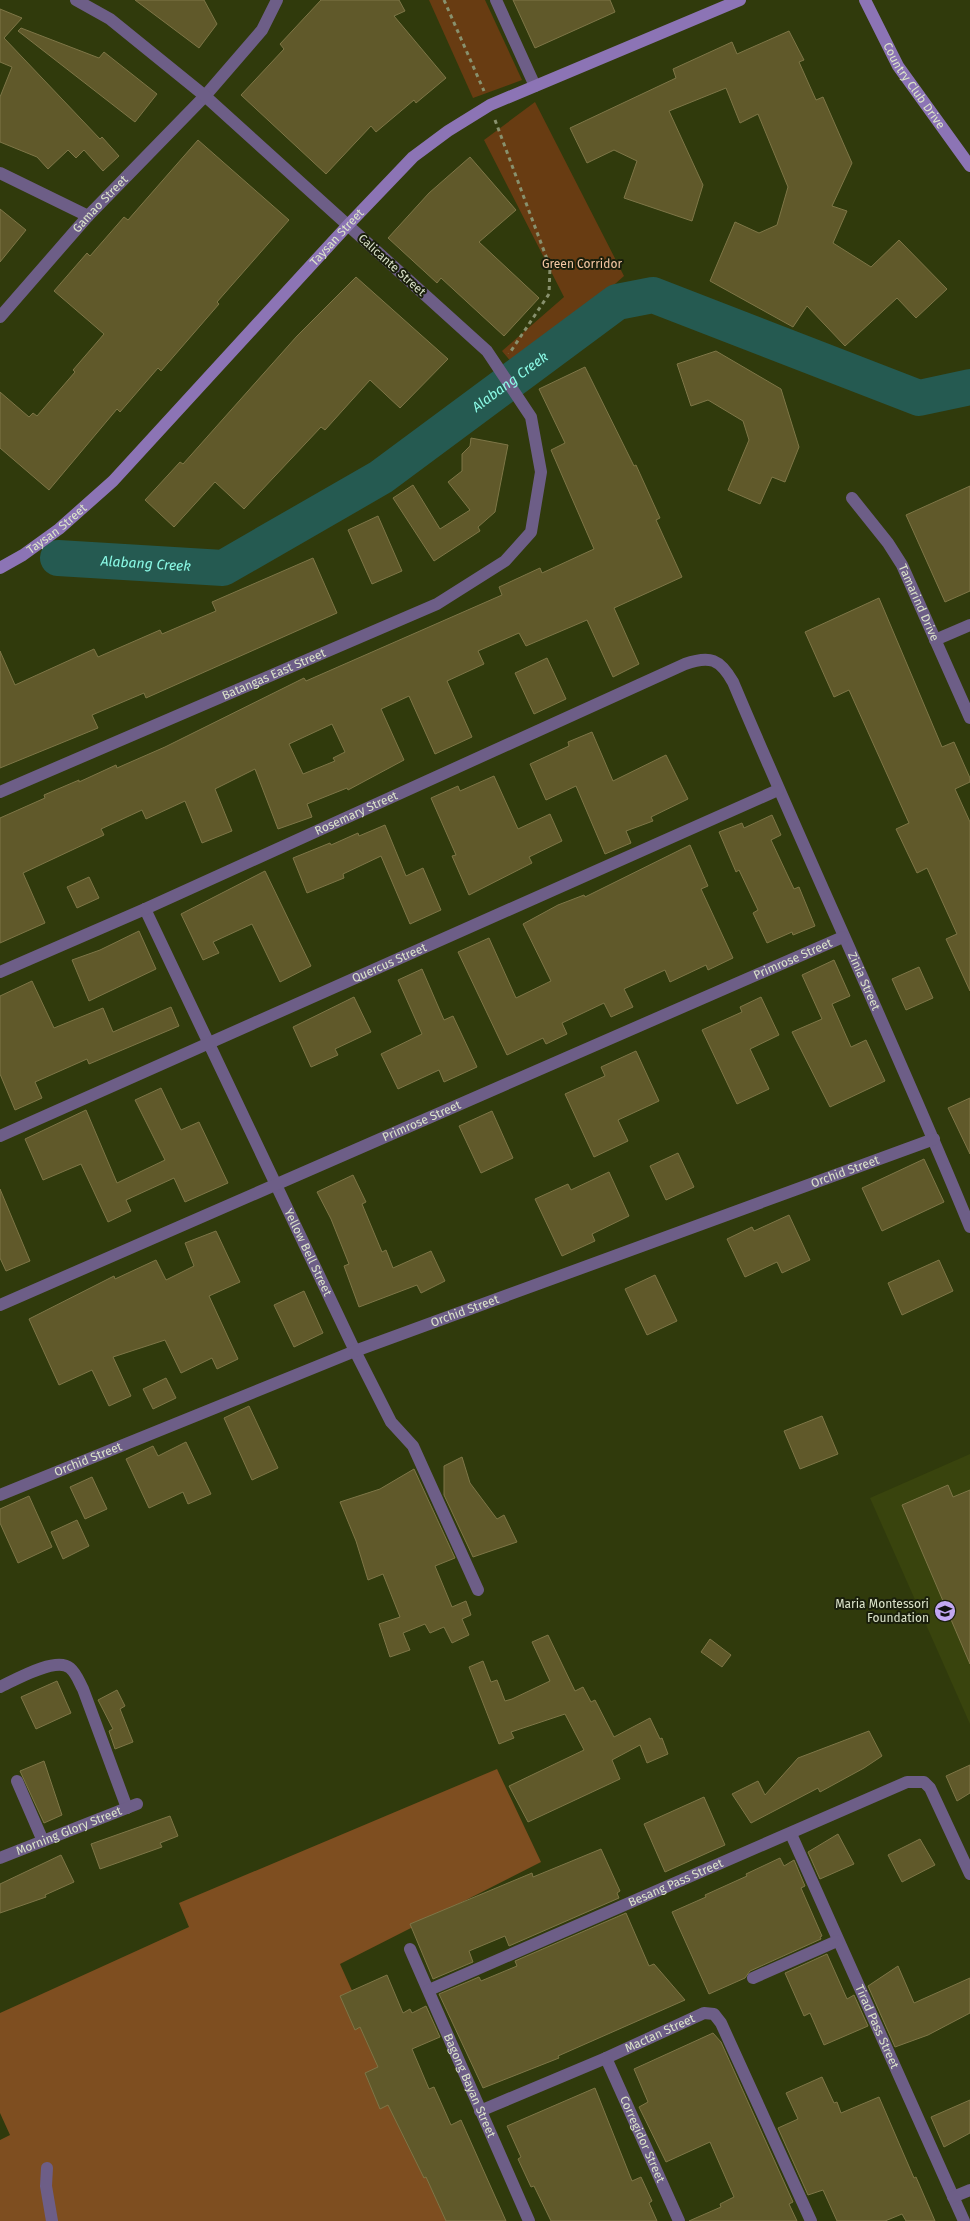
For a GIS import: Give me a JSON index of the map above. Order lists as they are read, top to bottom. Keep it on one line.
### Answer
{"streets":{"street":["Country Club Drive","Gamao Street","Taysan Street","Calicante Street","Tamarind Drive","Batangas East Street","Rosemary Street","Primrose Street","Quercus Street","Zinia Street","Orchid Street","Yellow Bell Street","Morning Glory Street","Besang Pass Street","Tirad Pass Street","Mactan Street","Bagong Bayan Street","Corregidor Street"]},"crossings":[["Gamao Street","Calicante Street"],["Taysan Street","Calicante Street"],["Calicante Street","Batangas East Street"],["Rosemary Street","Zinia Street"],["Rosemary Street","Yellow Bell Street"],["Primrose Street","Zinia Street"],["Primrose Street","Yellow Bell Street"],["Quercus Street","Zinia Street"],["Quercus Street","Yellow Bell Street"],["Zinia Street","Orchid Street"],["Orchid Street","Yellow Bell Street"],["Besang Pass Street","Tirad Pass Street"],["Besang Pass Street","Bagong Bayan Street"],["Mactan Street","Bagong Bayan Street"],["Mactan Street","Corregidor Street"]],"water":["Alabang Creek"],"parks":["Green Corridor"],"places":{"school or university":["Maria Montessori Foundation"]}}
